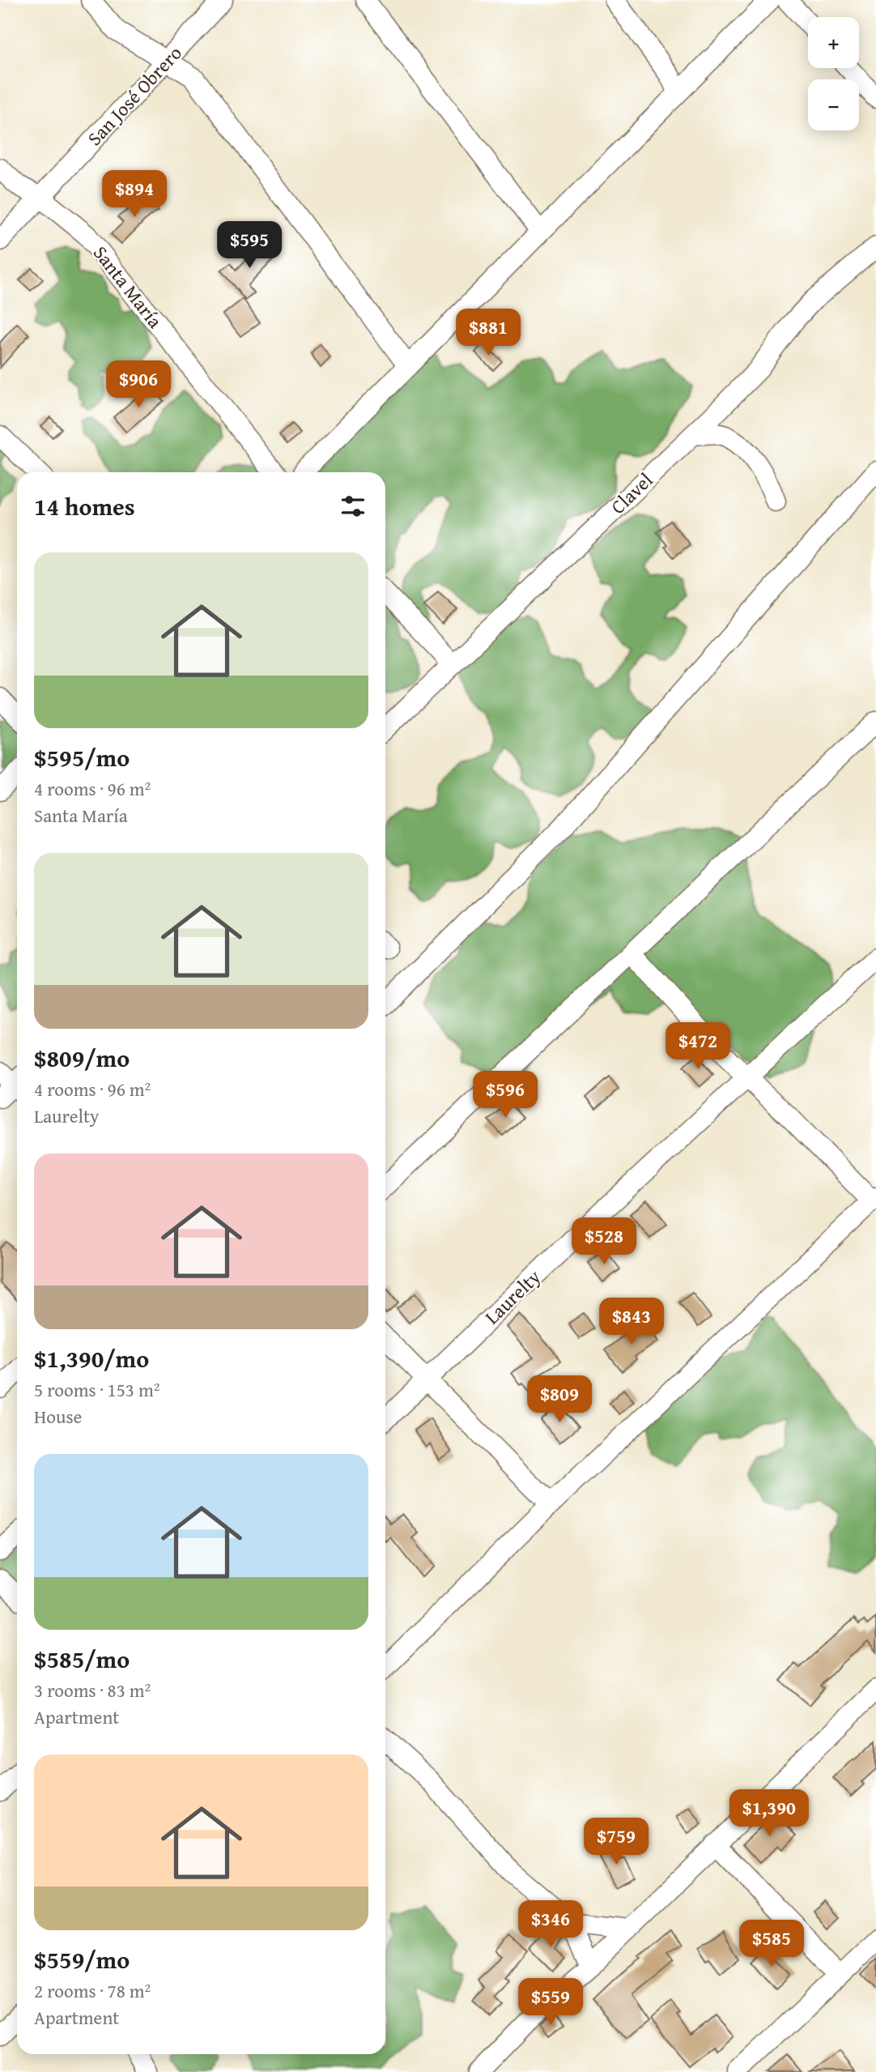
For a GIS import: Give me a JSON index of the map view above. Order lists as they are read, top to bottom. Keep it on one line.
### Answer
{"streets":{"street":["San José Obrero","Santa María","Clavel","Laurelty"]},"crossings":[["San José Obrero","Santa María"]],"page":{"map_buttons":["+","−"],"price":["$894","$595","$881","$906","$472","$596","$528","$843","$809","$1,390","$759","$346","$585","$559"],"heading":"14 homes","list":[{"name":"$595/mo","note":"4 rooms · 96 m² · Santa María"},{"name":"$809/mo","note":"4 rooms · 96 m² · Laurelty"},{"name":"$1,390/mo","note":"5 rooms · 153 m² · House"},{"name":"$585/mo","note":"3 rooms · 83 m² · Apartment"},{"name":"$559/mo","note":"2 rooms · 78 m² · Apartment"}]}}
